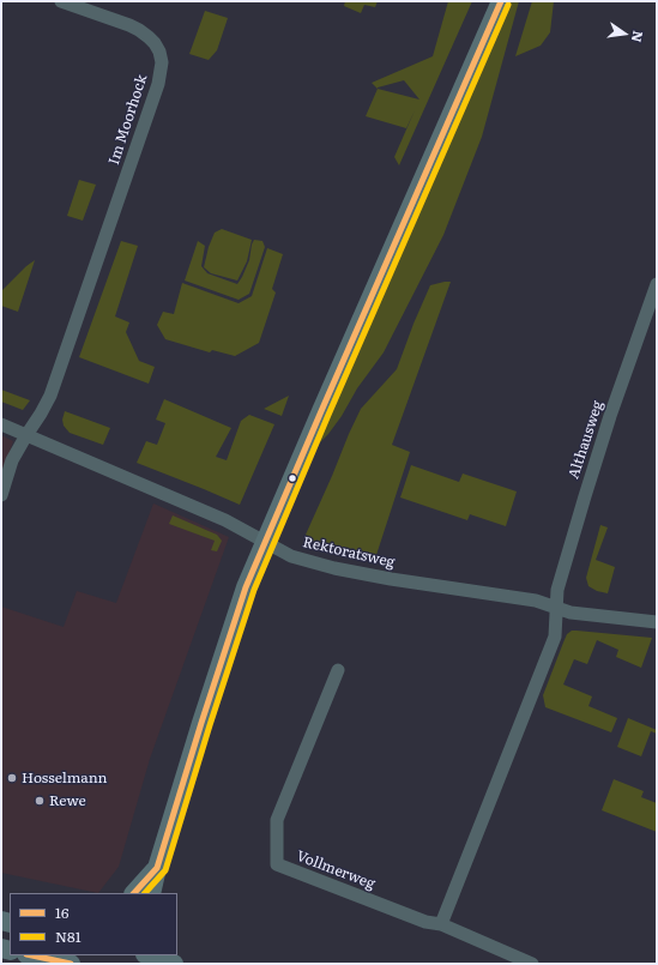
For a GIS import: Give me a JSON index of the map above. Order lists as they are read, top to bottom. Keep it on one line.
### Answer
{"streets":{"street":["Im Moorhock","Althausweg","Rektoratsweg","Vollmerweg"]},"crossings":[["Im Moorhock","Rektoratsweg"],["Althausweg","Rektoratsweg"]],"places":["Hosselmann","Rewe"],"lines":["transit line 16","transit line N81"],"legend":["16","N81"],"north":"right"}
